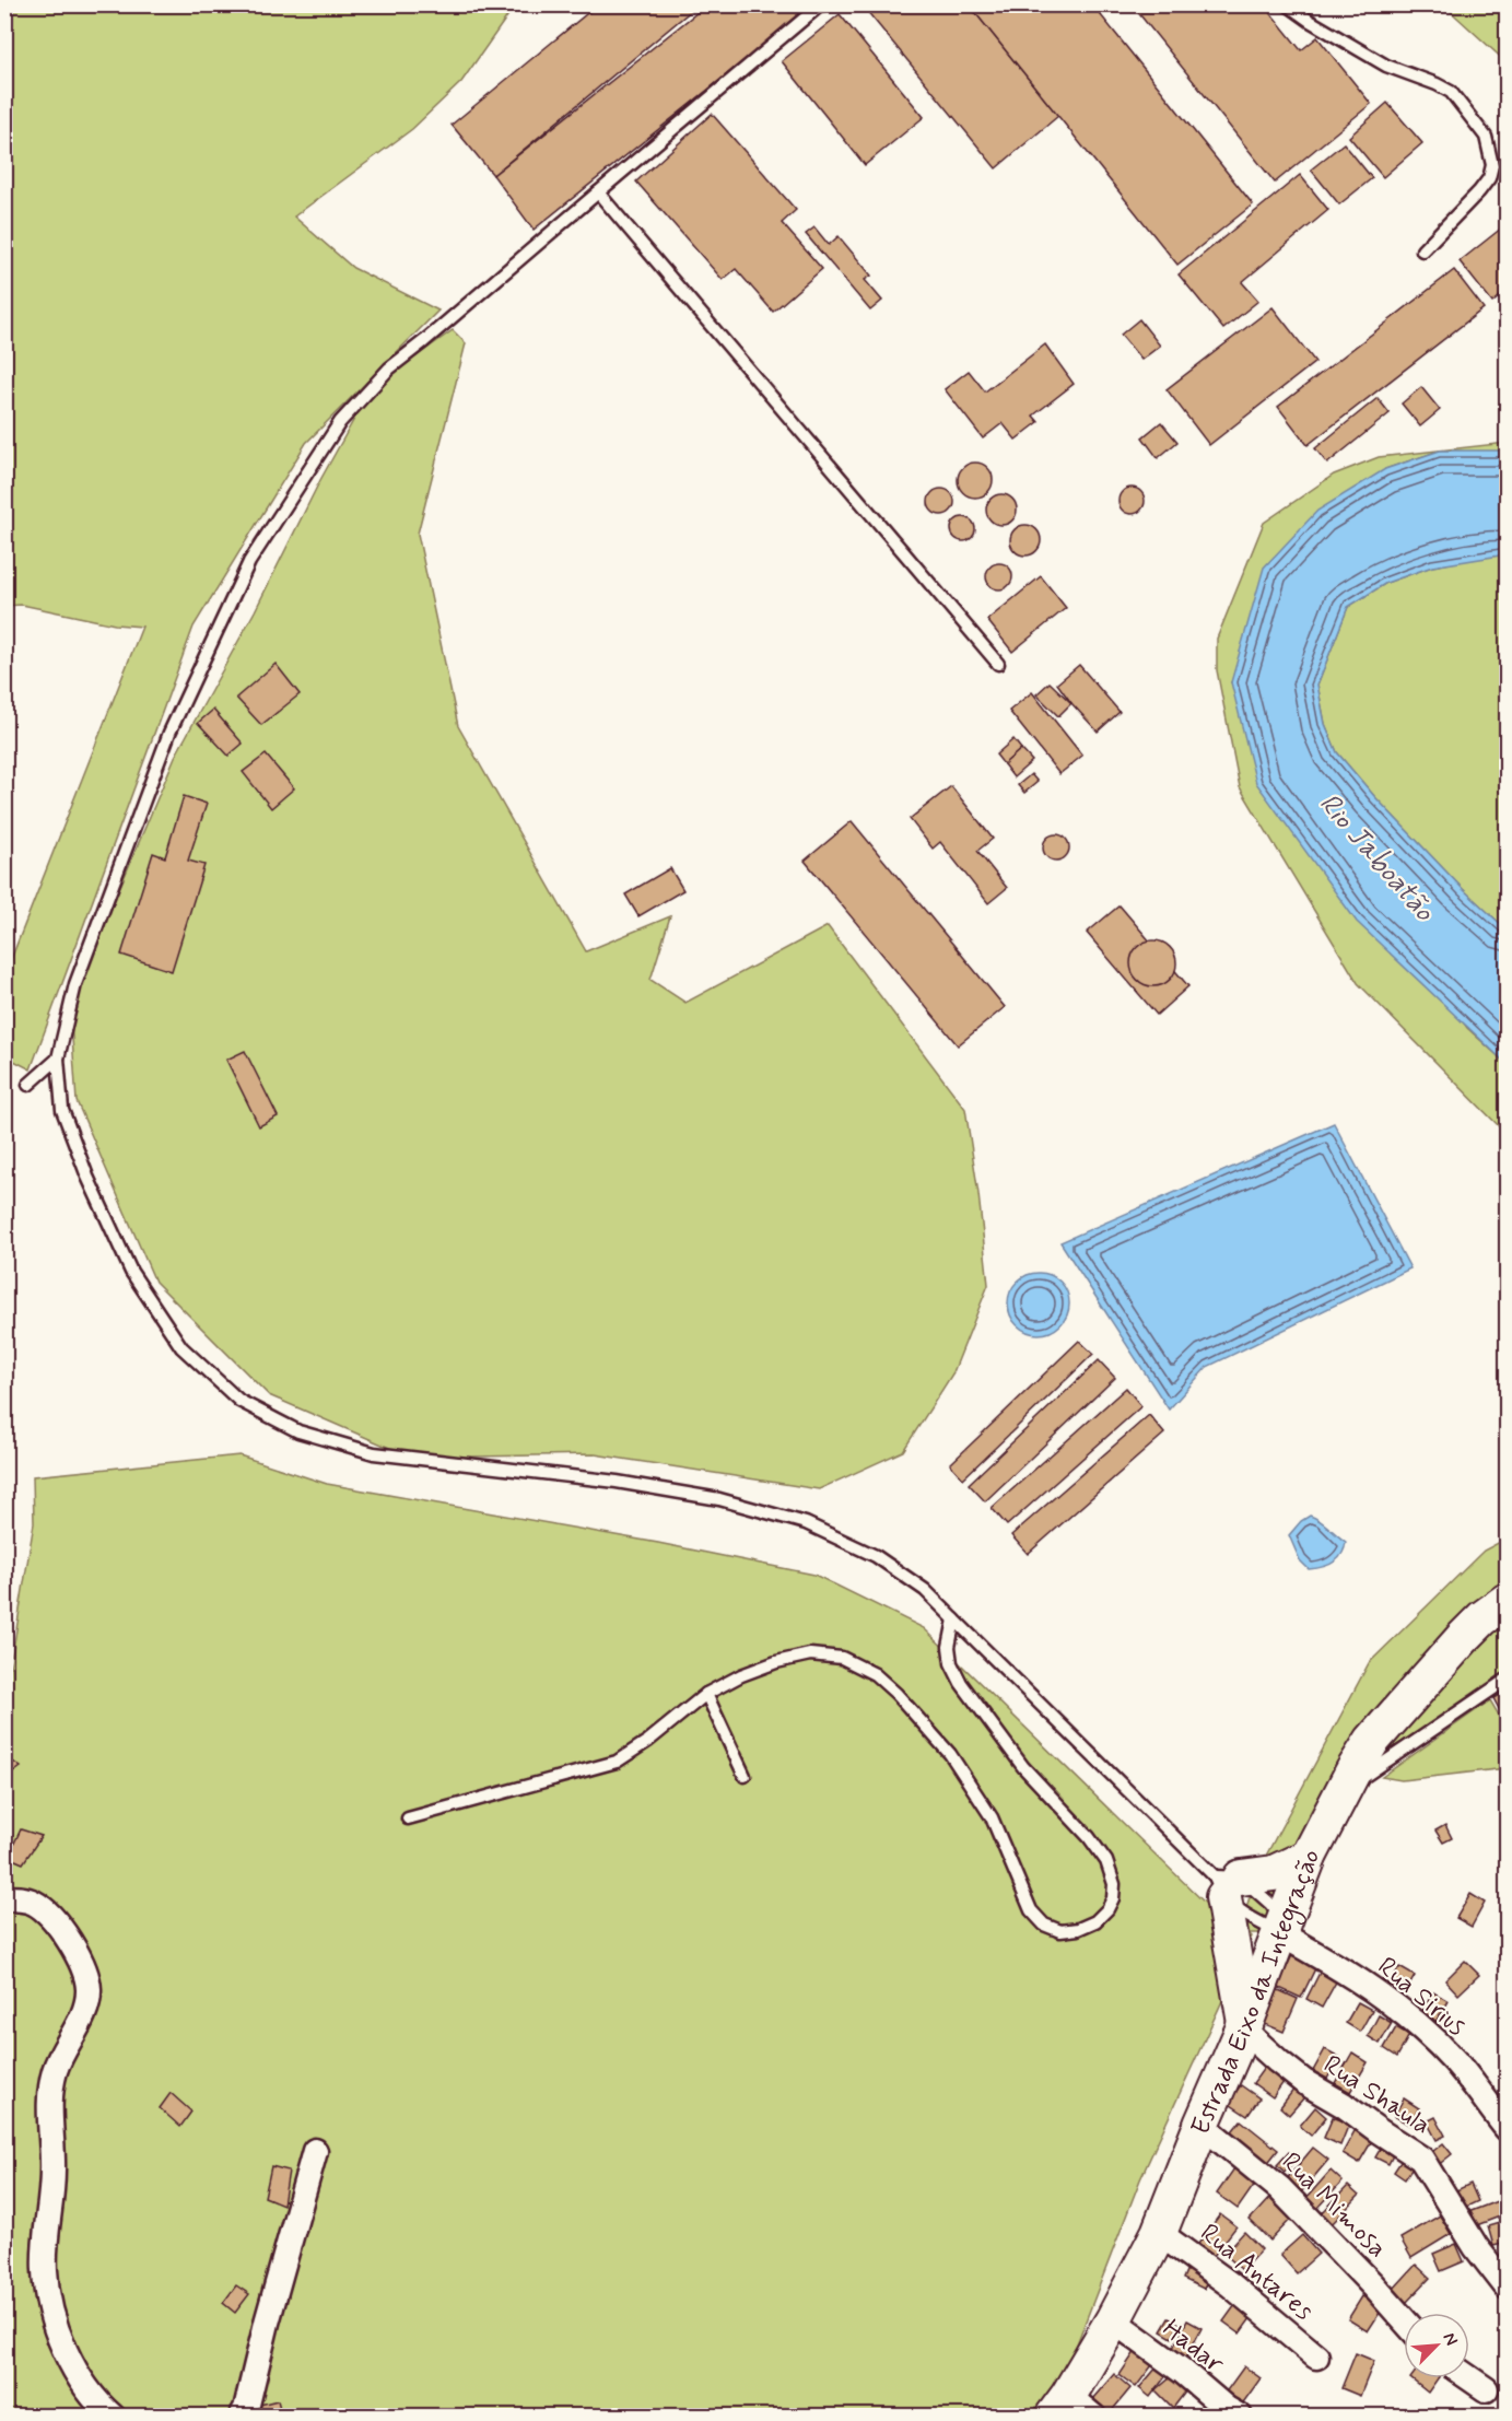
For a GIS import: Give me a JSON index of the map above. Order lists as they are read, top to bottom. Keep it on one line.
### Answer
{"streets":{"main road":["Estrada Eixo da Integração"],"street":["Rua Sirius","Rua Shaula","Rua Mimosa","Rua Antares","Hadar"]},"crossings":[["Estrada Eixo da Integração","Rua Sirius"],["Estrada Eixo da Integração","Rua Shaula"],["Estrada Eixo da Integração","Rua Mimosa"],["Estrada Eixo da Integração","Rua Antares"],["Estrada Eixo da Integração","Hadar"]],"water":["Rio Jaboatão"],"north":"top right"}
